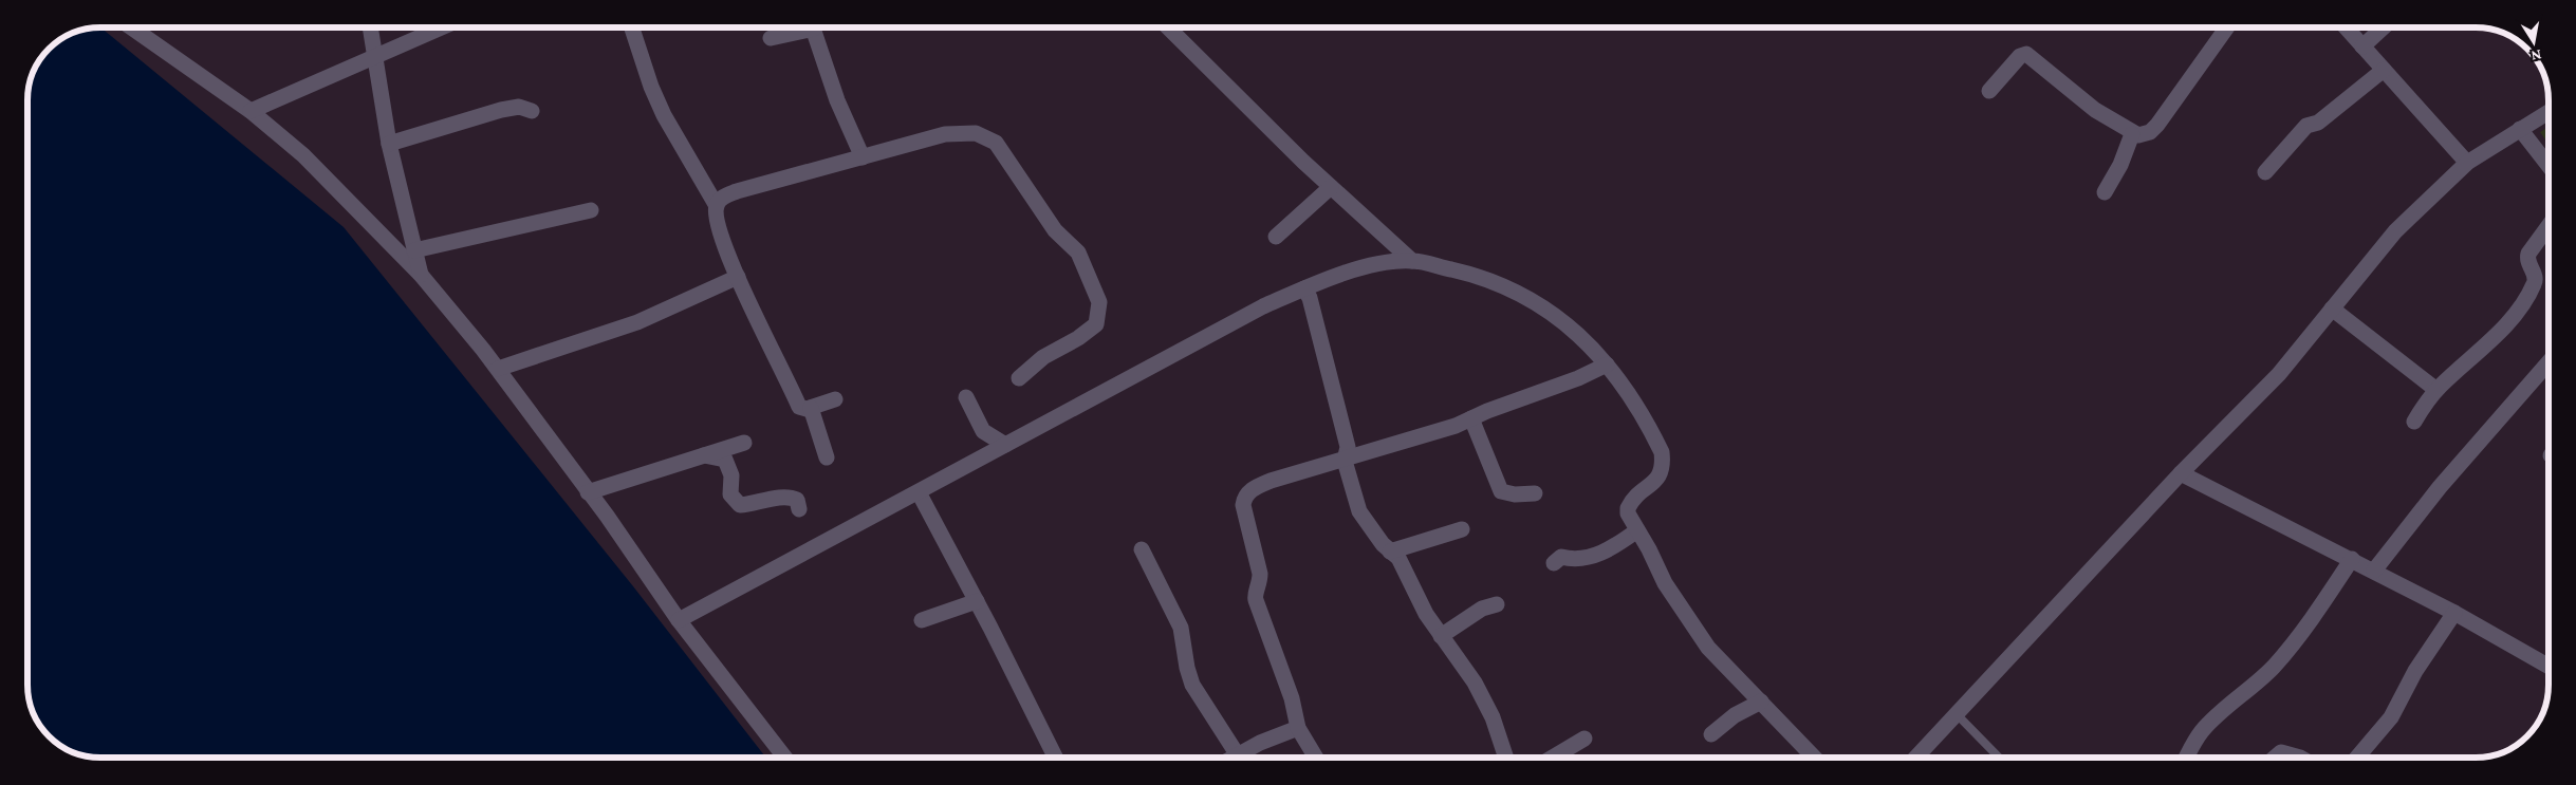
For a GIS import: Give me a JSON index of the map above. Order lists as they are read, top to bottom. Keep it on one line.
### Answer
{"north":"bottom"}
